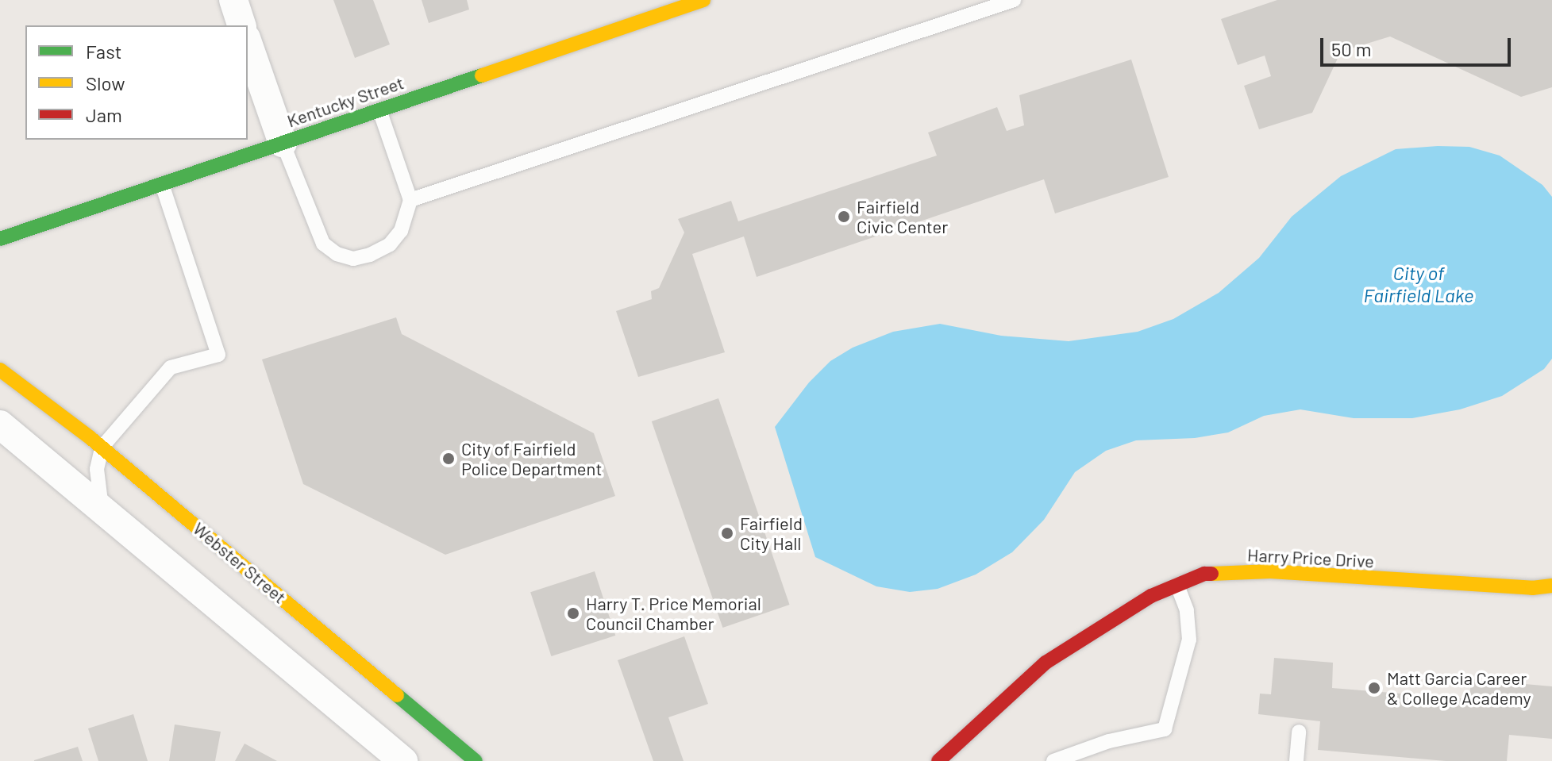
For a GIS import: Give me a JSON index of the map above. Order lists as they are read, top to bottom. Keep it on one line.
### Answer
{"streets":{"street":["Kentucky Street","Harry Price Drive","Webster Street"]},"water":["City of Fairfield Lake"],"places":["Fairfield Civic Center","City of Fairfield Police Department","Fairfield City Hall","Harry T. Price Memorial Council Chamber","Matt Garcia Career & College Academy"],"legend":["Fast","Slow","Jam"],"scale_bar":"50 m"}
